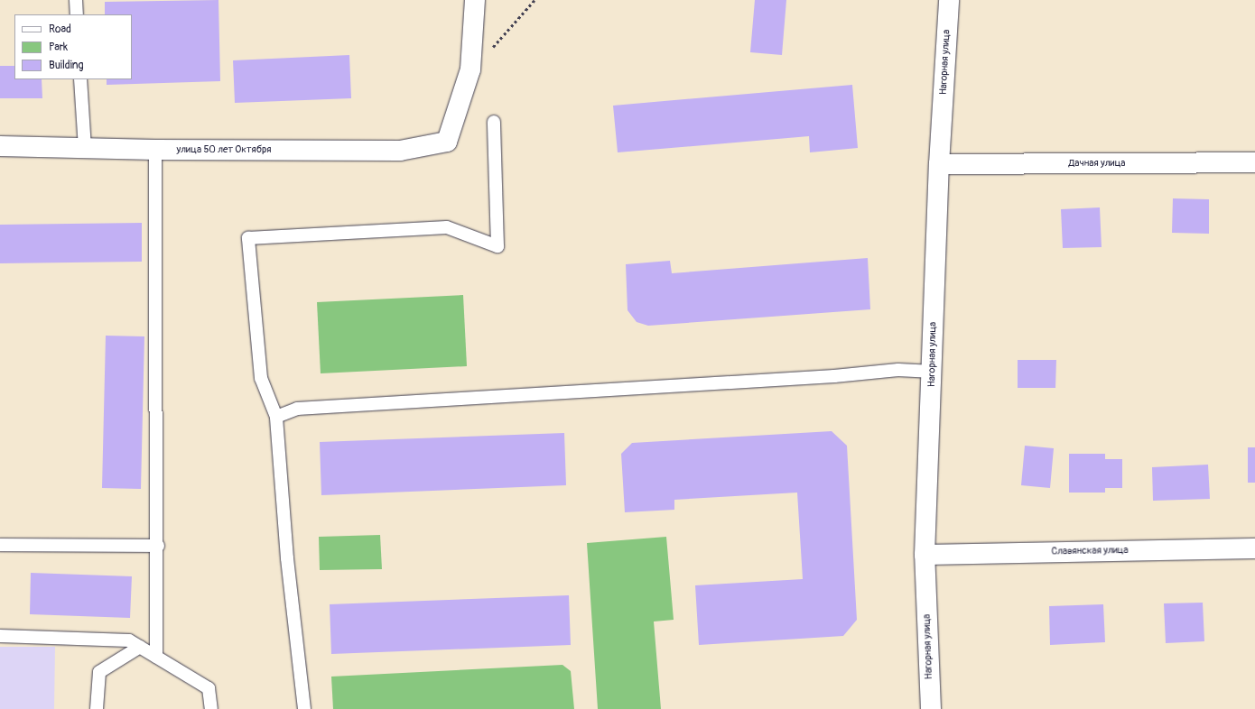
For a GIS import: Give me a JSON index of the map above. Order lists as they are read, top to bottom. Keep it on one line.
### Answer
{"streets":{"street":["Нагорная улица","улица 50 лет Октября","Дачная улица","Славянская улица"]},"crossings":[["Нагорная улица","Дачная улица"],["Нагорная улица","Славянская улица"]],"legend":["Road","Park","Building"]}
